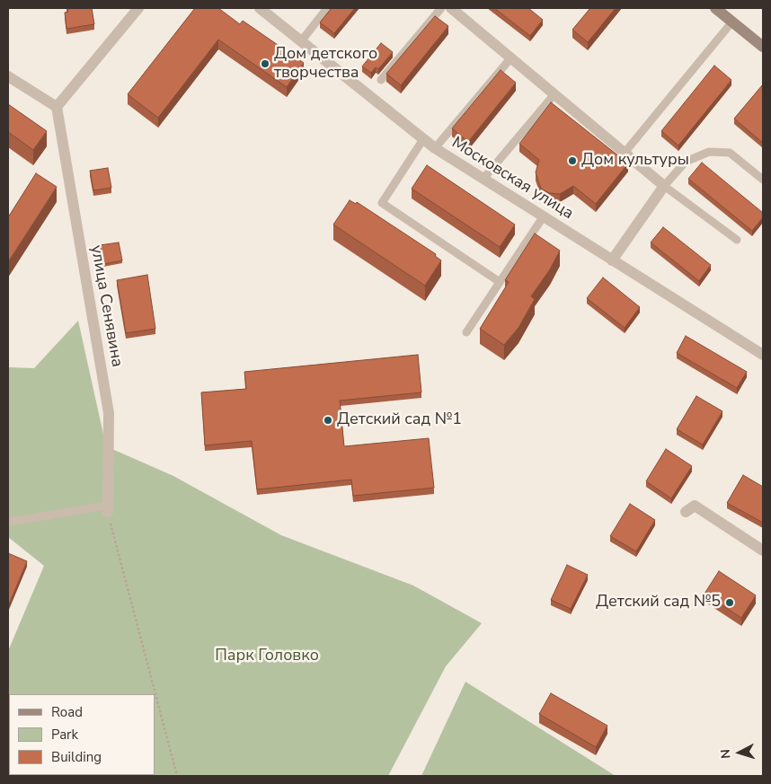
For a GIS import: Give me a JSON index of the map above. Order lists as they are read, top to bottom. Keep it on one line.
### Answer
{"streets":{"street":["Московская улица","улица Сенявина"]},"parks":["Парк Головко"],"places":["Дом детского творчества","Дом культуры","Детский сад №1","Детский сад №5"],"legend":["Road","Park","Building"],"north":"left"}
